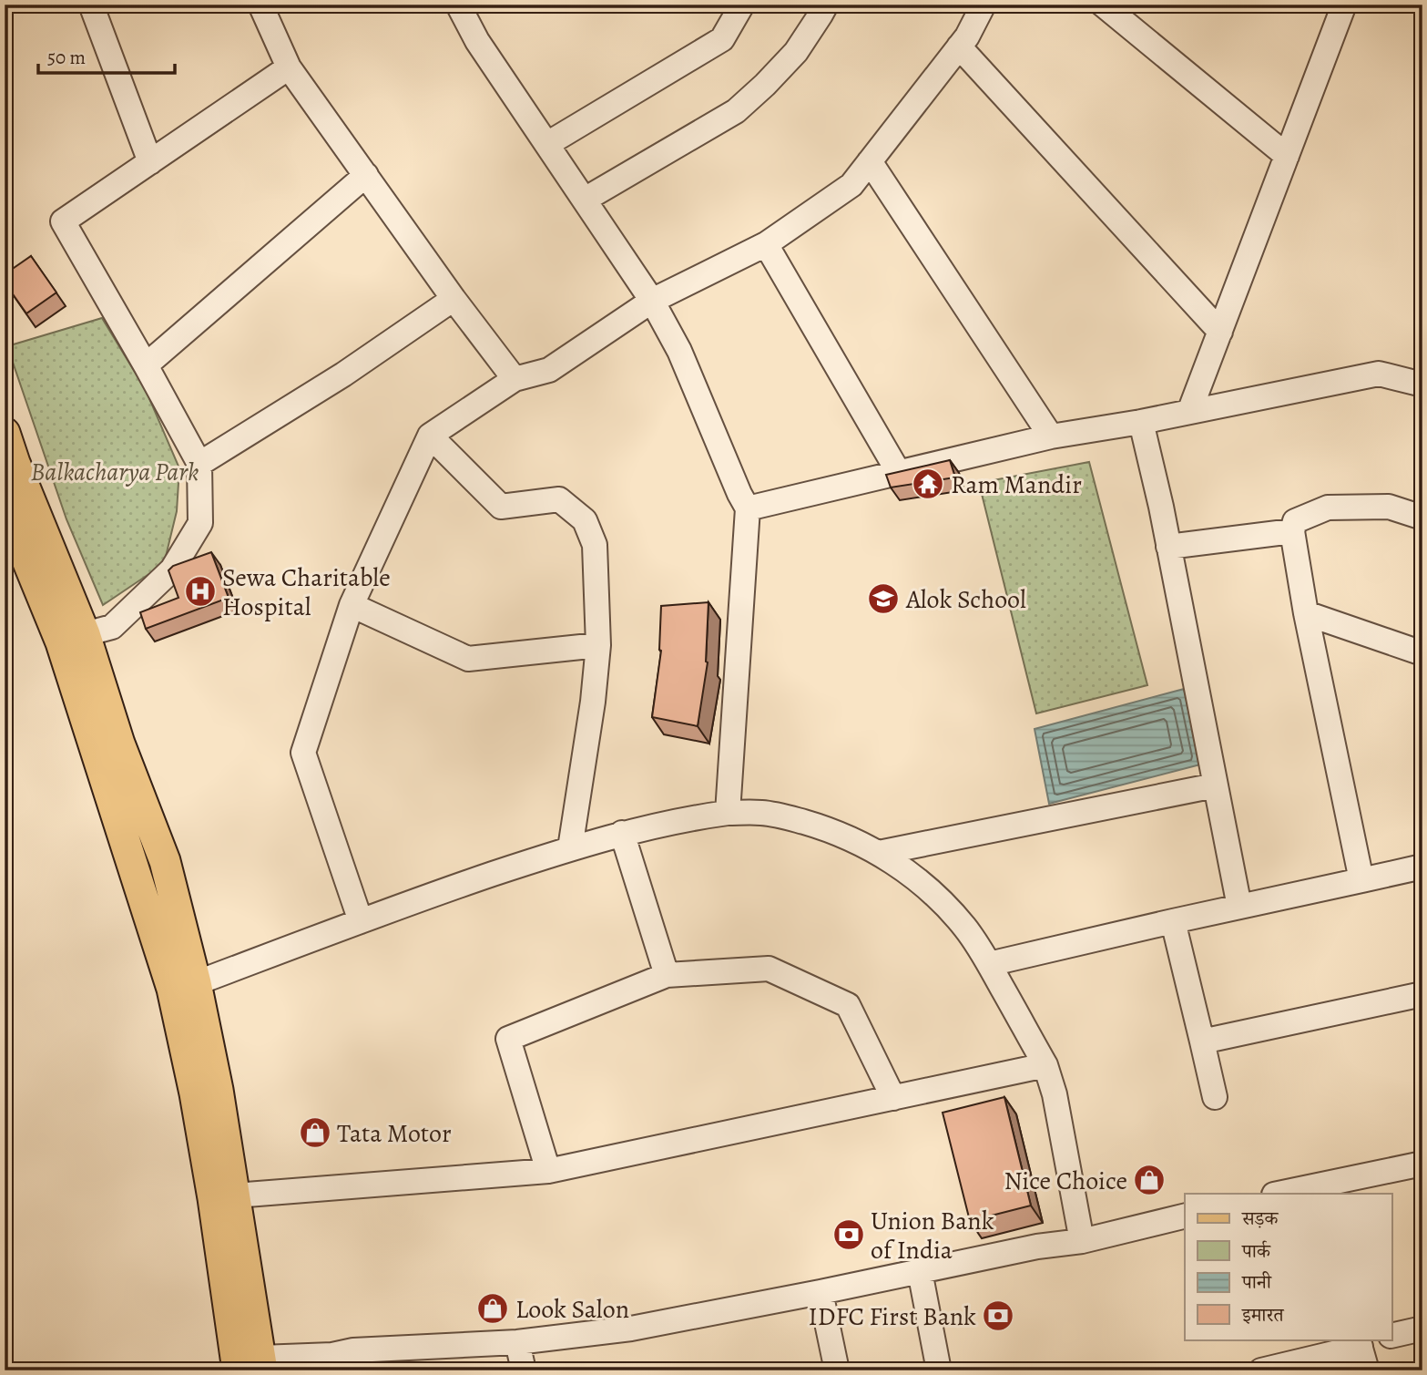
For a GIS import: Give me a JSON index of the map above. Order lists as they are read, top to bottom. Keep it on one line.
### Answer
{"parks":["Balkacharya Park"],"places":{"temple":["Ram Mandir"],"hospital":["Sewa Charitable Hospital"],"school or university":["Alok School"],"shop":["Tata Motor","Nice Choice","Look Salon"],"bank":["Union Bank of India","IDFC First Bank"]},"legend":["सड़क","पार्क","पानी","इमारत"],"scale_bar":"50 m"}
